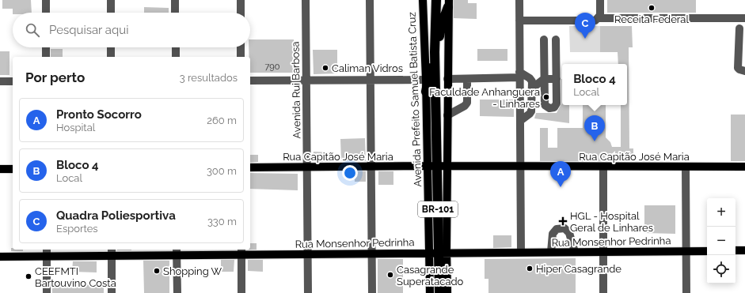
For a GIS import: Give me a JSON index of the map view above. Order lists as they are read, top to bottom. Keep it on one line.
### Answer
{"streets":{"highway":["BR-101"],"main road":["Avenida Prefeito Samuel Batista Cruz","Rua Capitão José Maria","Rua Monsenhor Pedrinha"],"street":["Avenida Rui Barbosa"]},"crossings":[["Avenida Rui Barbosa","Rua Capitão José Maria"],["Avenida Rui Barbosa","Rua Monsenhor Pedrinha"],["Avenida Prefeito Samuel Batista Cruz","Rua Capitão José Maria"],["Avenida Prefeito Samuel Batista Cruz","BR-101"],["Avenida Prefeito Samuel Batista Cruz","Rua Monsenhor Pedrinha"],["Rua Capitão José Maria","BR-101"],["BR-101","Rua Monsenhor Pedrinha"]],"places":{"other":["Receita Federal","Caliman Vidros","Faculdade Anhanguera - Linhares","Hiper Casagrande","Shopping W","Casagrande Superatacado","CEEFMTI Bartouvino Costa"],"health":["HGL - Hospital Geral de Linhares"]},"house_numbers":["790"],"page":{"pins":["C","B","A"],"search":"Pesquisar aqui","heading":["Por perto","3 resultados"],"popup":["Bloco 4","Local"],"list":[{"mark":"A","name":"Pronto Socorro","note":"Hospital","value":"260 m"},{"mark":"B","name":"Bloco 4","note":"Local","value":"300 m"},{"mark":"C","name":"Quadra Poliesportiva","note":"Esportes","value":"330 m"}],"map_buttons":["+","−"]}}
